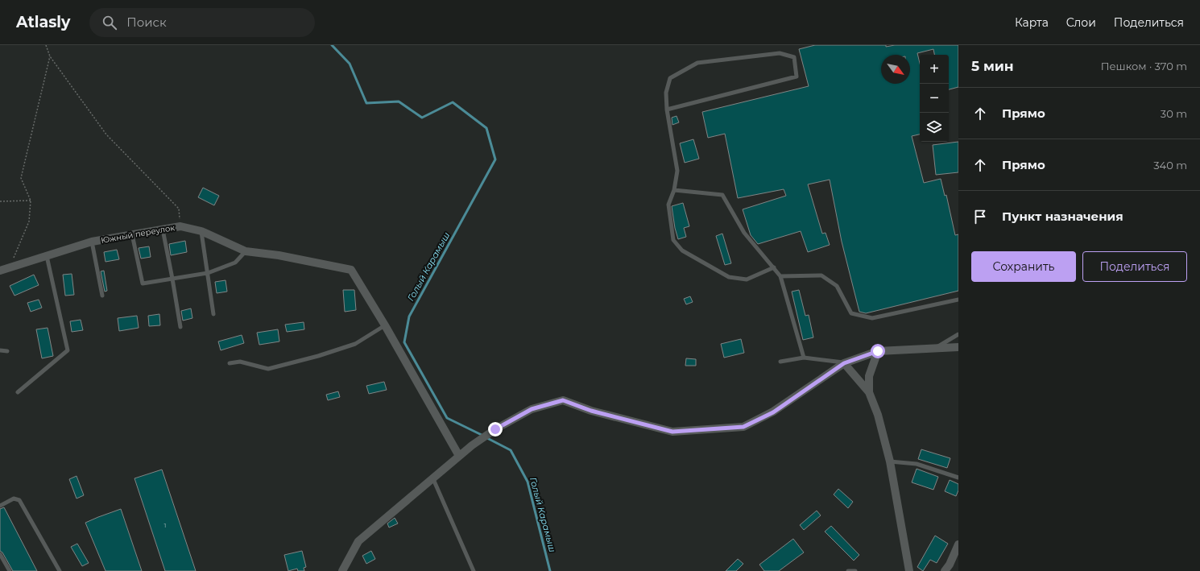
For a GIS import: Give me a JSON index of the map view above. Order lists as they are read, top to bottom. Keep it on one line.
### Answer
{"streets":{"street":["Южный переулок"]},"water":["Голый Карамыш"],"house_numbers":["1"],"north":"bottom right","page":{"header":"Atlasly","search":"Поиск","nav":["Карта","Слои","Поделиться"],"heading":["5 мин","Пешком · 370 m"],"map_buttons":["+","−"],"list":[["Прямо","30 m"],["Прямо","340 m"],"Пункт назначения"],"buttons":["Сохранить","Поделиться"]}}
